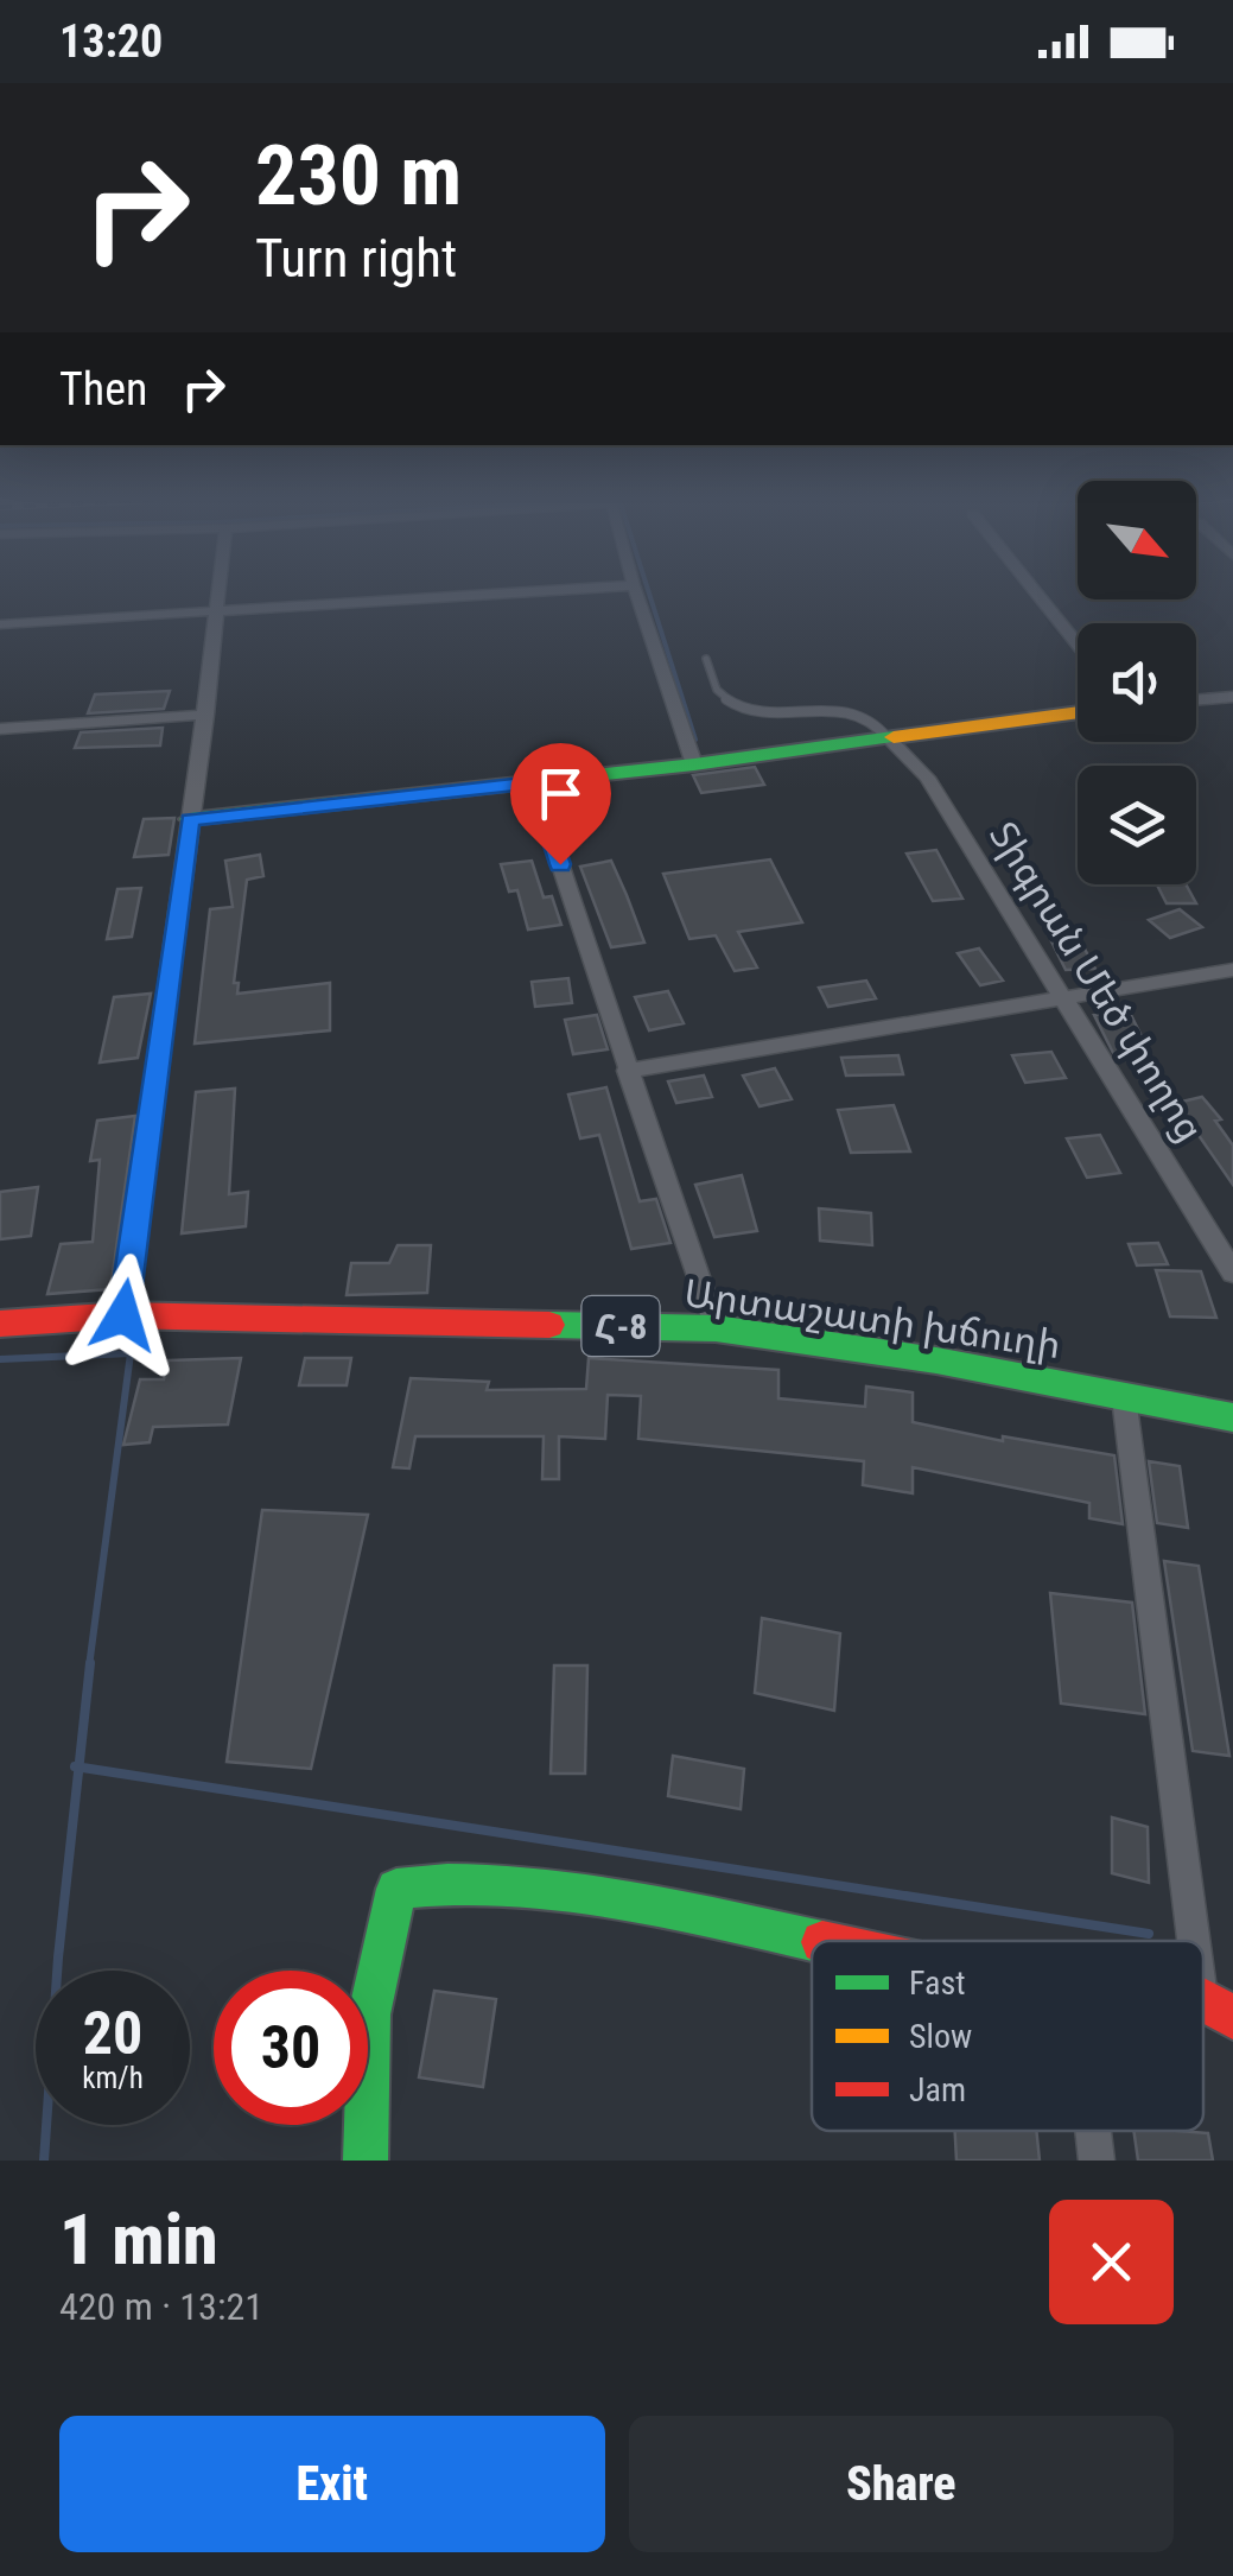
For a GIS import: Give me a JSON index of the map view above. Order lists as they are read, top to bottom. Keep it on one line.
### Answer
{"streets":{"street":["Տիգրան Մեծ փողոց","Արտաշատի խճուղի","Հ-8"]},"legend":["Fast","Slow","Jam"],"north":"bottom right","page":{"status":"13:20","turn":["230 m","Turn right"],"then":"Then","speed":"20 km/h","limit":"30","heading":["1 min","420 m · 13:21"],"buttons":["Exit","Share"]}}
